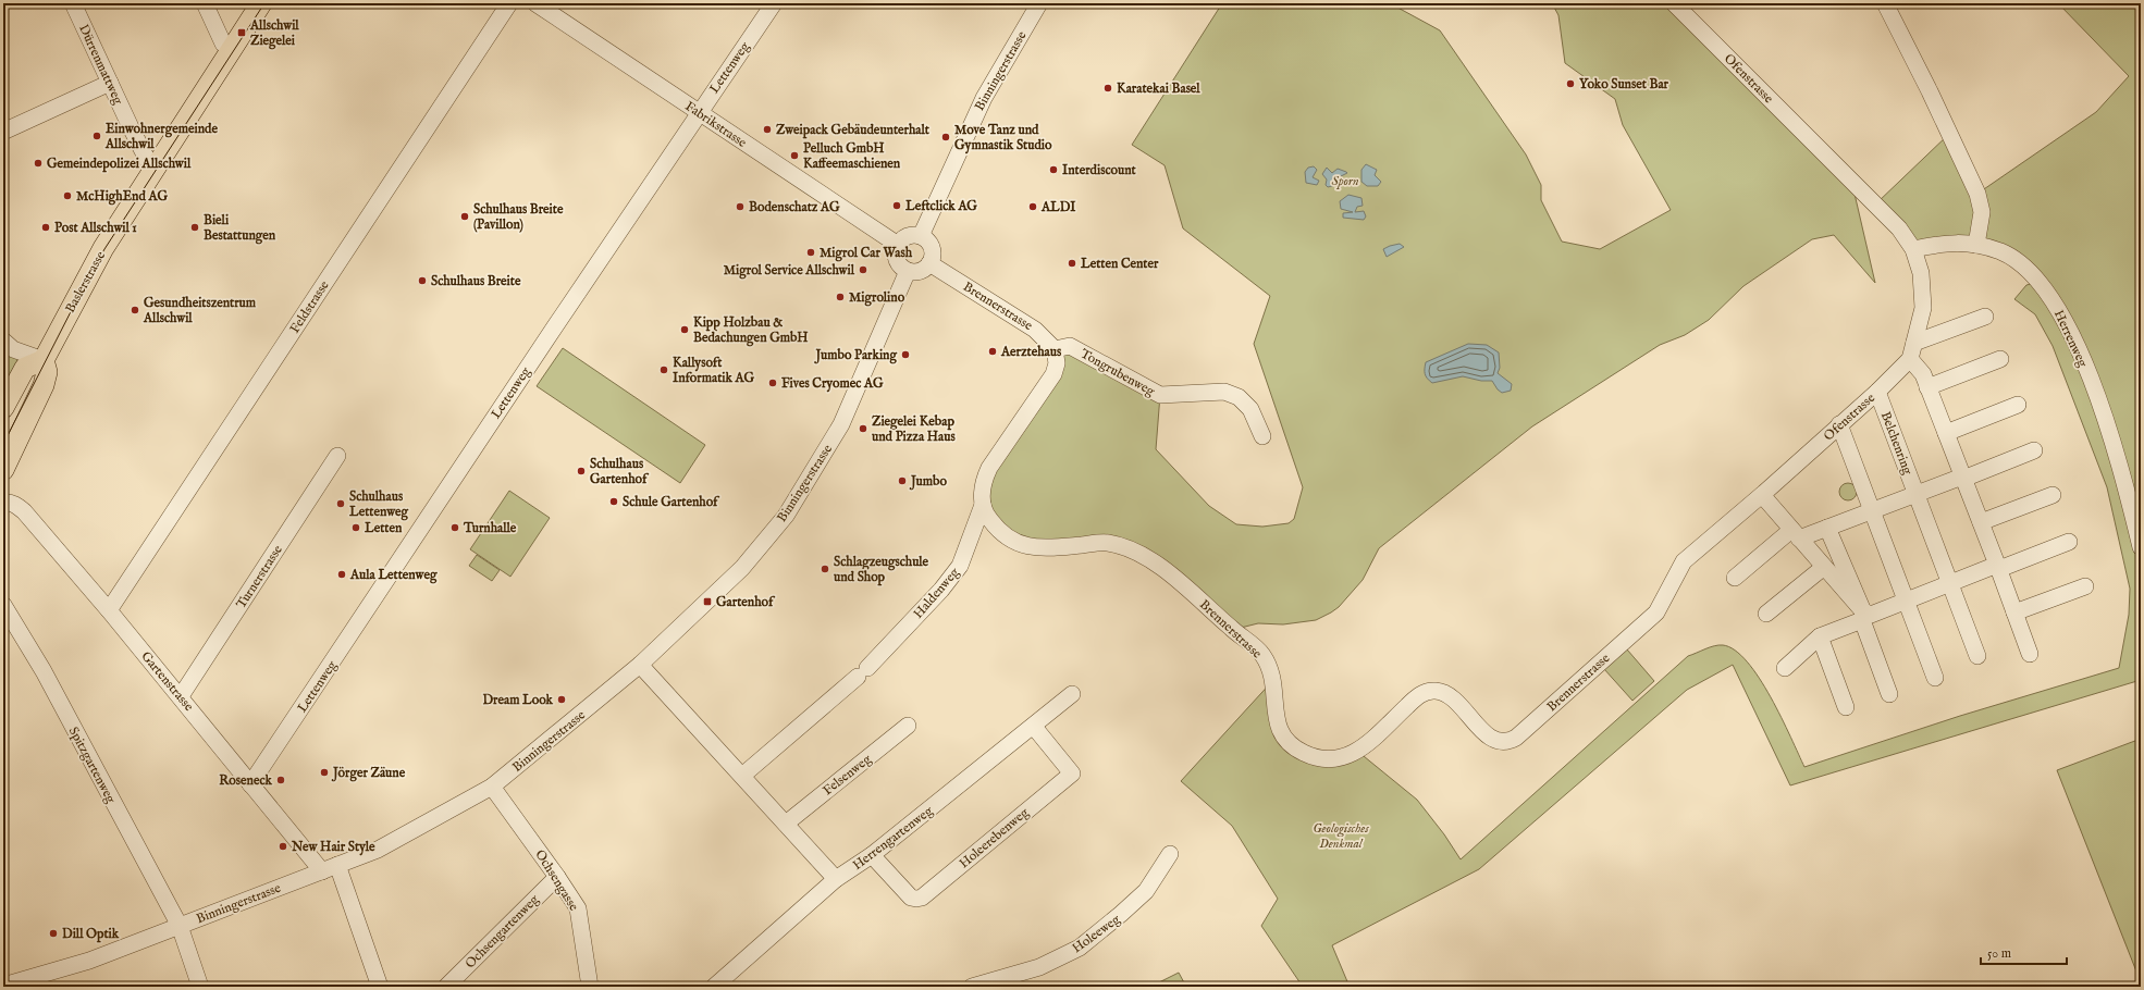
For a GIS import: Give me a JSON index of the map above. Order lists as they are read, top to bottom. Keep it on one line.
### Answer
{"streets":{"main road":["Baslerstrasse"],"street":["Dürrenmattweg","Lettenweg","Binningerstrasse","Ofenstrasse","Fabrikstrasse","Brennerstrasse","Feldstrasse","Herrenweg","Tongrubenweg","Belchenring","Turnerstrasse","Haldenweg","Gartenstrasse","Spitzgartenweg","Felsenweg","Herrengartenweg","Holeerebenweg","Ochsengasse","Ochsengartenweg","Holeeweg"]},"crossings":[["Dürrenmattweg","Baslerstrasse"],["Lettenweg","Fabrikstrasse"],["Lettenweg","Gartenstrasse"],["Binningerstrasse","Fabrikstrasse"],["Binningerstrasse","Brennerstrasse"],["Binningerstrasse","Gartenstrasse"],["Binningerstrasse","Spitzgartenweg"],["Binningerstrasse","Ochsengasse"],["Ofenstrasse","Brennerstrasse"],["Ofenstrasse","Belchenring"],["Fabrikstrasse","Brennerstrasse"],["Brennerstrasse","Tongrubenweg"],["Brennerstrasse","Haldenweg"],["Feldstrasse","Gartenstrasse"],["Turnerstrasse","Gartenstrasse"],["Herrengartenweg","Holeerebenweg"],["Ochsengasse","Ochsengartenweg"]],"parks":["Sporn","Geologisches Denkmal"],"places":{"transit":["Allschwil Ziegelei","Gartenhof"],"other":["Yoko Sunset Bar","Karatekai Basel","Zweipack Gebäudeunterhalt","Einwohnergemeinde Allschwil","Move Tanz und Gymnastik Studio","Pelluch GmbH Kaffeemaschienen","Gemeindepolizei Allschwil","Interdiscount","McHighEnd AG","Leftclick AG","Bodenschatz AG","ALDI","Schulhaus Breite (Pavillon)","Post Allschwil 1","Bieli Bestattungen","Migrol Car Wash","Letten Center","Migrol Service Allschwil","Schulhaus Breite","Migrolino","Gesundheitszentrum Allschwil","Kipp Holzbau & Bedachungen GmbH","Aerztehaus","Jumbo Parking","Kallysoft Informatik AG","Fives Cryomec AG","Ziegelei Kebap und Pizza Haus","Schulhaus Gartenhof","Jumbo","Schule Gartenhof","Schulhaus Lettenweg","Letten","Turnhalle","Schlagzeugschule und Shop","Aula Lettenweg","Dream Look","Jörger Zäune","Roseneck","New Hair Style","Dill Optik"]},"scale_bar":"50 m"}
